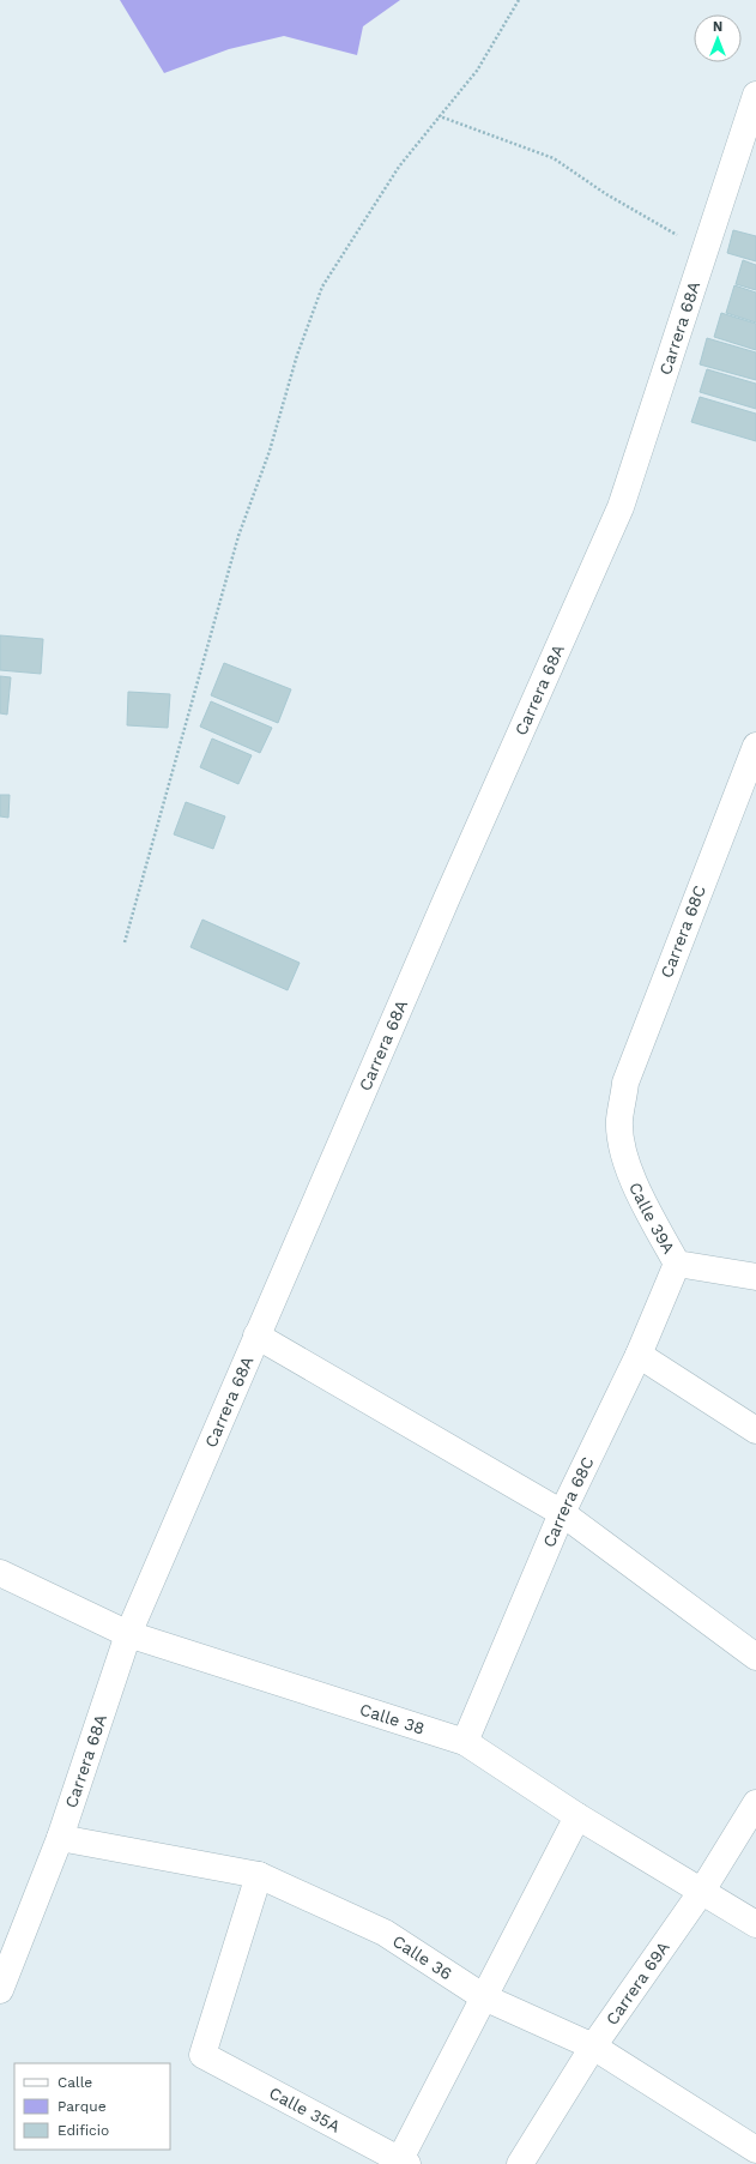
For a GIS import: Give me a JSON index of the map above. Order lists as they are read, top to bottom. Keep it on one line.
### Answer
{"streets":{"street":["Carrera 68A","Carrera 68C","Calle 39A","Calle 38","Calle 36","Carrera 69A","Calle 35A"]},"crossings":[["Carrera 68A","Calle 38"],["Carrera 68A","Calle 36"],["Carrera 68C","Calle 39A"],["Carrera 68C","Calle 38"],["Calle 38","Carrera 69A"],["Calle 36","Carrera 69A"],["Calle 36","Calle 35A"]],"legend":["Calle","Parque","Edificio"],"north":"top"}
